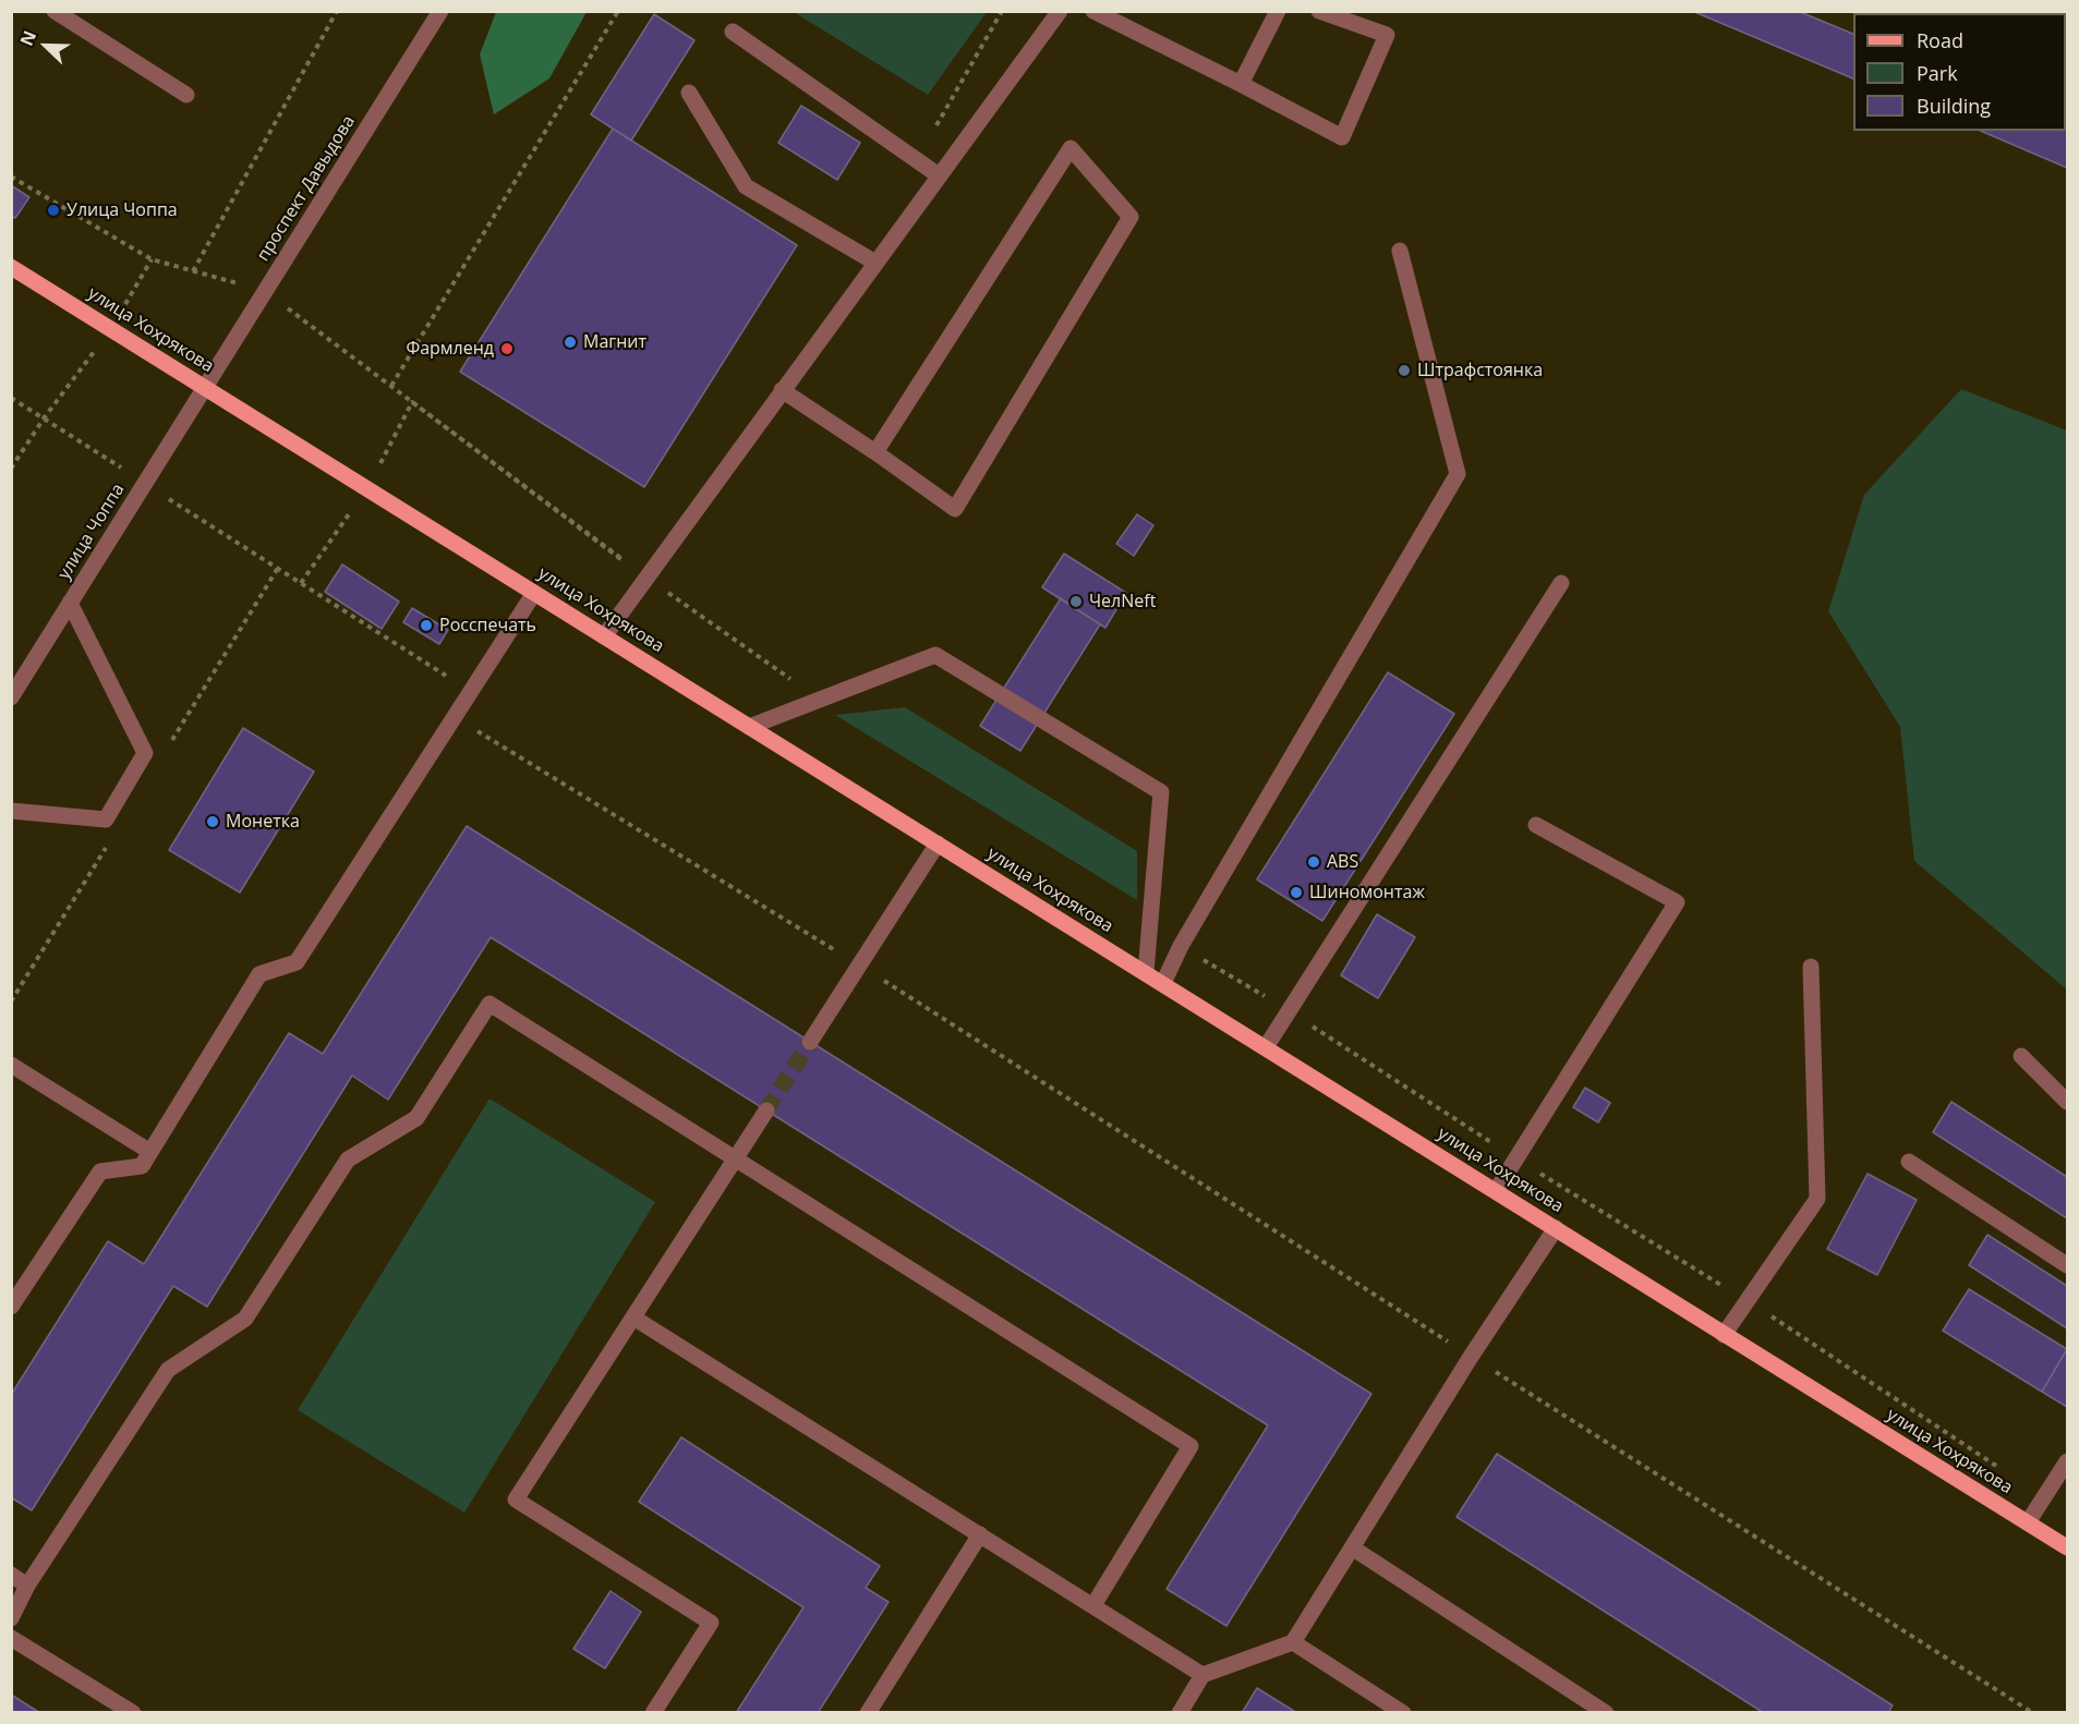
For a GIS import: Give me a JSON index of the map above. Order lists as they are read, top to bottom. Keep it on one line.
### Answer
{"streets":{"main road":["улица Хохрякова"],"street":["проспект Давыдова","улица Чоппа"]},"crossings":[["проспект Давыдова","улица Хохрякова"],["проспект Давыдова","улица Чоппа"],["улица Хохрякова","улица Чоппа"]],"places":["Улица Чоппа","Магнит","Фармленд","Штрафстоянка","ЧелNeft","Росспечать","Монетка","ABS","Шиномонтаж"],"legend":["Road","Park","Building"],"north":"top left"}
